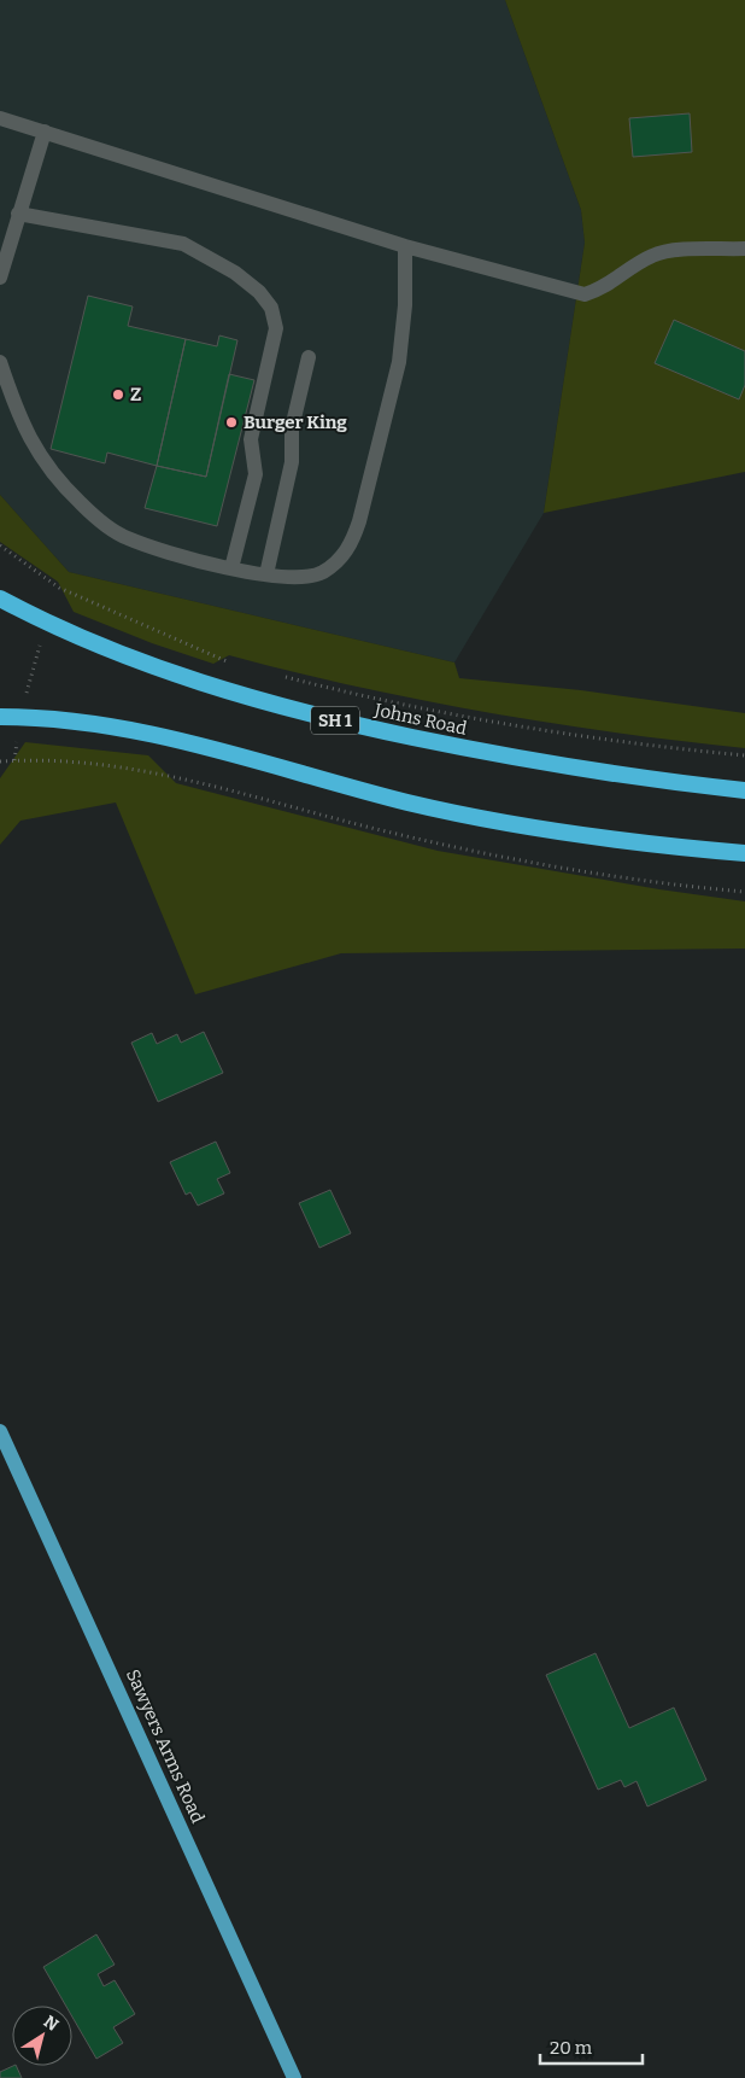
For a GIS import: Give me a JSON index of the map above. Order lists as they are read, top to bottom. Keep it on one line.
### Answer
{"streets":{"highway":["Johns Road","SH 1"],"main road":["Sawyers Arms Road"]},"places":["Z","Burger King"],"scale_bar":"20 m","north":"top right"}
